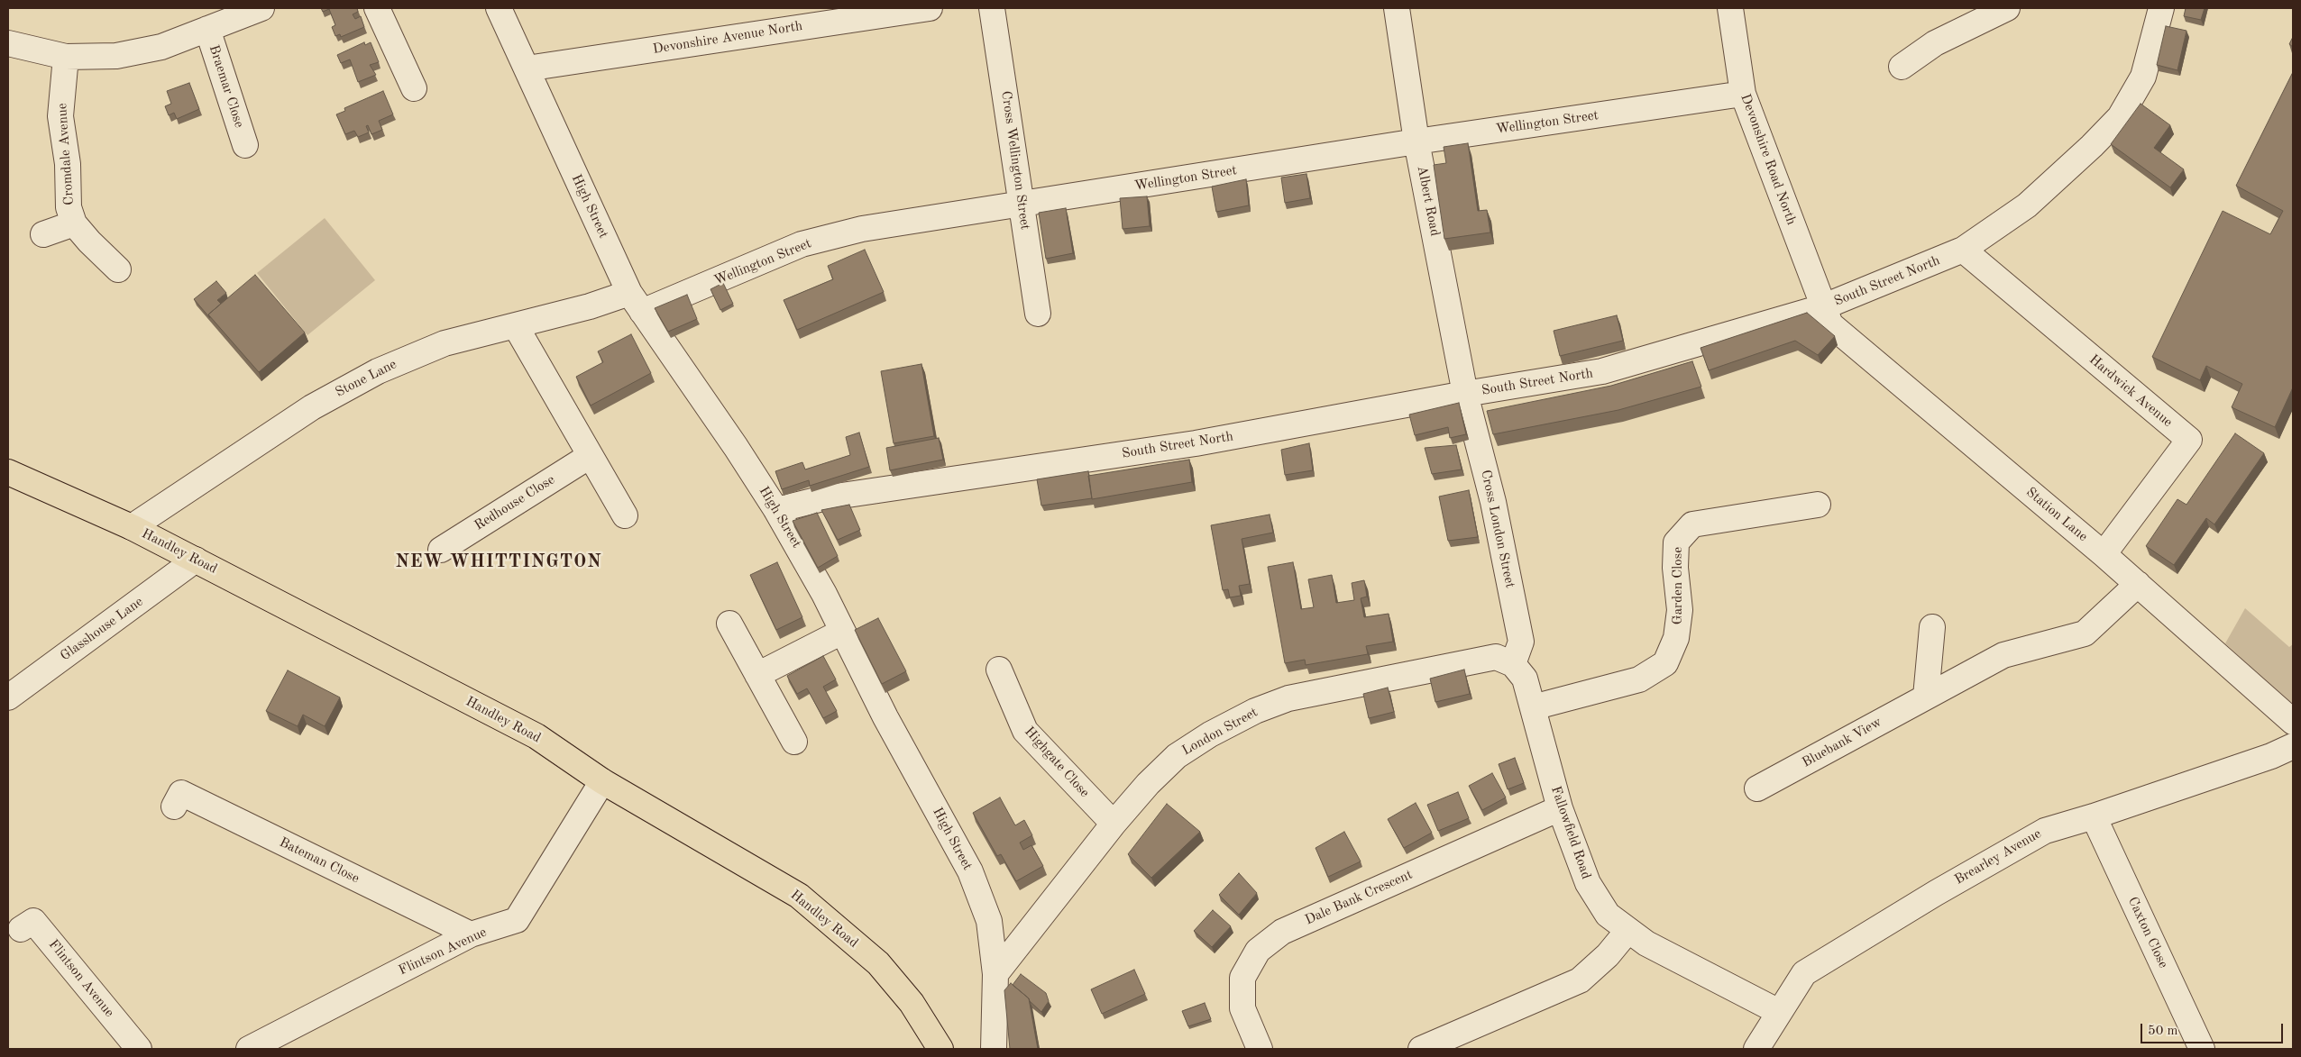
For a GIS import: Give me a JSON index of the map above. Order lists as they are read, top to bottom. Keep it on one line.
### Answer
{"streets":{"main road":["Handley Road"],"street":["Devonshire Avenue North","Braemar Close","Wellington Street","Cromdale Avenue","Devonshire Road North","Cross Wellington Street","Albert Road","High Street","South Street North","Stone Lane","Hardwick Avenue","Redhouse Close","Station Lane","Cross London Street","Garden Close","Glasshouse Lane","London Street","Bluebank View","Highgate Close","Fallowfield Road","Brearley Avenue","Bateman Close","Dale Bank Crescent","Caxton Close","Flintson Avenue"]},"crossings":[["Devonshire Avenue North","High Street"],["Wellington Street","Devonshire Road North"],["Wellington Street","Cross Wellington Street"],["Wellington Street","Albert Road"],["Wellington Street","High Street"],["Wellington Street","Stone Lane"],["Devonshire Road North","South Street North"],["Devonshire Road North","Station Lane"],["Albert Road","South Street North"],["Albert Road","Cross London Street"],["High Street","South Street North"],["High Street","Stone Lane"],["High Street","London Street"],["South Street North","Hardwick Avenue"],["South Street North","Station Lane"],["South Street North","Cross London Street"],["Stone Lane","Handley Road"],["Hardwick Avenue","Station Lane"],["Station Lane","Bluebank View"],["Cross London Street","London Street"],["Cross London Street","Fallowfield Road"],["Handley Road","Glasshouse Lane"],["Handley Road","Flintson Avenue"],["Garden Close","Fallowfield Road"],["London Street","Highgate Close"],["London Street","Fallowfield Road"],["Fallowfield Road","Brearley Avenue"],["Fallowfield Road","Dale Bank Crescent"],["Brearley Avenue","Caxton Close"],["Bateman Close","Flintson Avenue"]],"districts":["NEW WHITTINGTON"],"scale_bar":"50 m"}
